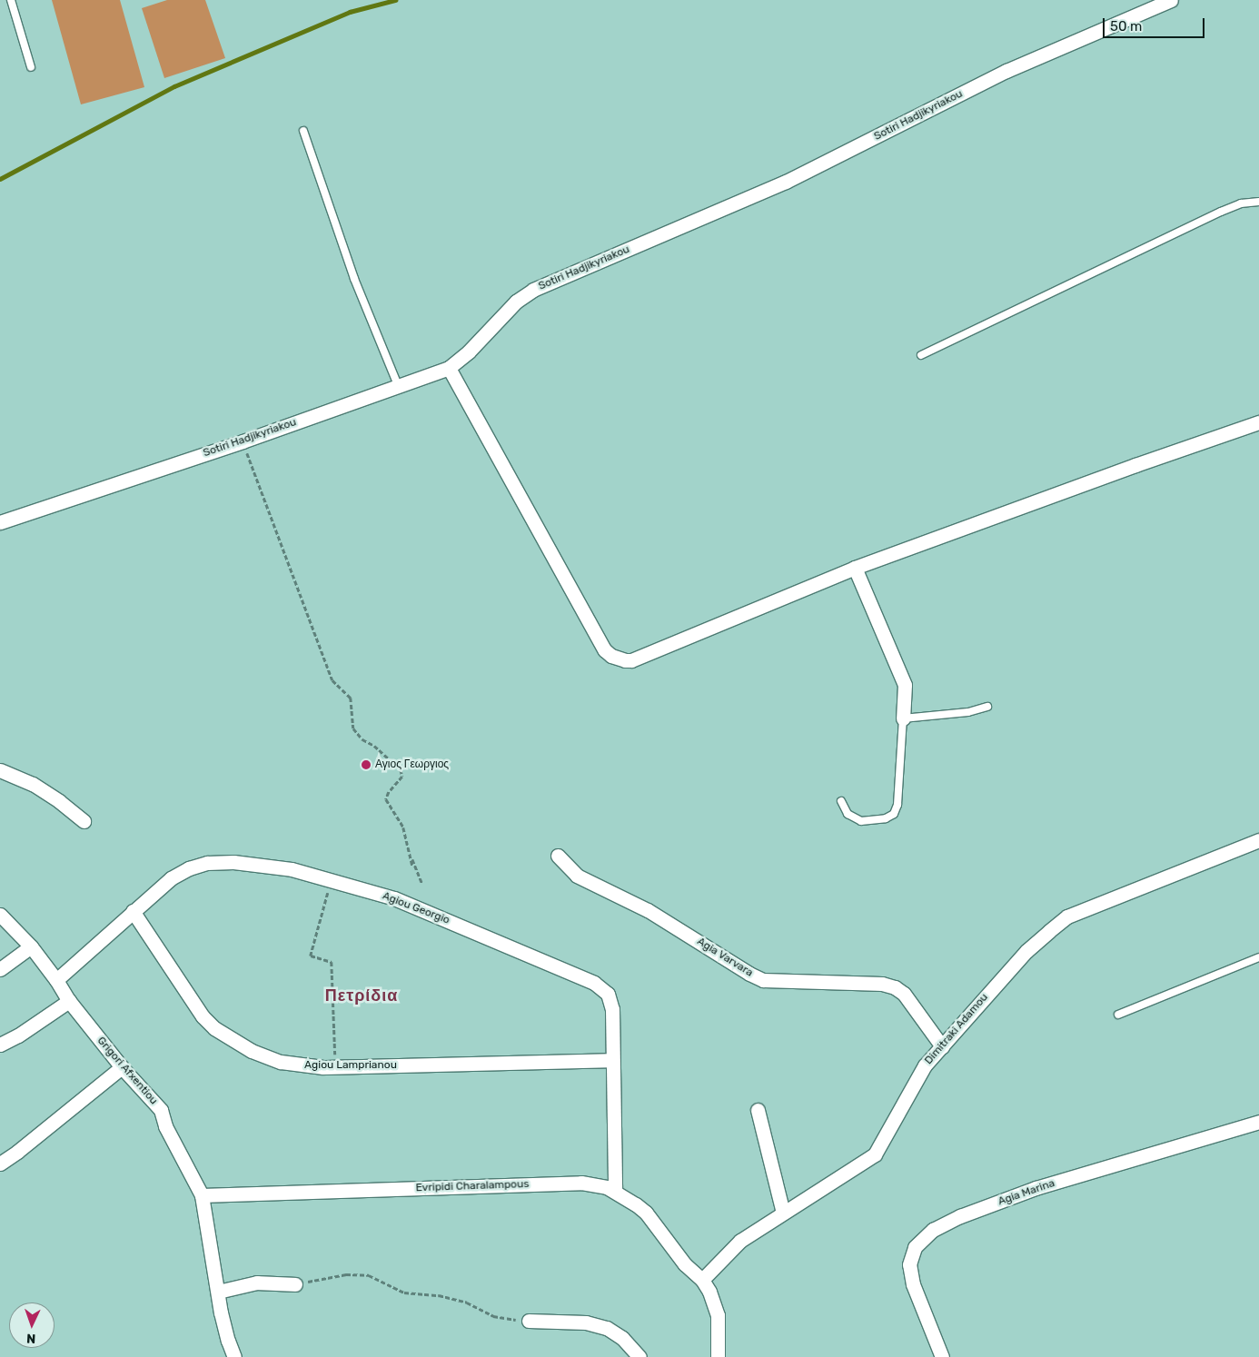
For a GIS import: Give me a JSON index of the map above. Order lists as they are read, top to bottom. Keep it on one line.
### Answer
{"streets":{"street":["Sotiri Hadjikyriakou","Agiou Georgio","Agia Varvara","Dimitraki Adamou","Agiou Lamprianou","Grigori Afxentiou","Evripidi Charalampous","Agia Marina"]},"crossings":[["Agiou Georgio","Agiou Lamprianou"],["Agiou Georgio","Grigori Afxentiou"],["Agiou Georgio","Evripidi Charalampous"],["Agia Varvara","Dimitraki Adamou"],["Dimitraki Adamou","Evripidi Charalampous"],["Grigori Afxentiou","Evripidi Charalampous"]],"districts":["Πετρίδια"],"places":["Αγιος Γεωργιος"],"scale_bar":"50 m","north":"bottom"}
